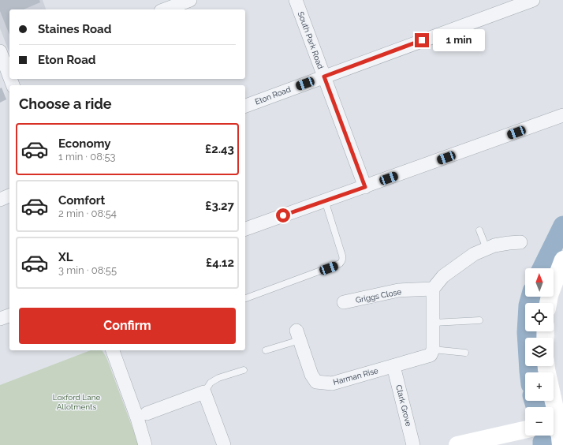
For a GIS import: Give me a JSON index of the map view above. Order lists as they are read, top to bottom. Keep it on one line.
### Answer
{"streets":{"street":["South Park Road","Eton Road","Griggs Close","Harman Rise","Clark Grove"]},"crossings":[["South Park Road","Eton Road"],["Harman Rise","Clark Grove"]],"parks":["Loxford Lane Allotments"],"north":"top","page":{"banner":["Staines Road","Eton Road"],"bubble":"1 min","heading":"Choose a ride","list":[{"name":"Economy","note":"1 min · 08:53","value":"£2.43"},{"name":"Comfort","note":"2 min · 08:54","value":"£3.27"},{"name":"XL","note":"3 min · 08:55","value":"£4.12"}],"map_buttons":["+","−"],"buttons":"Confirm"}}
